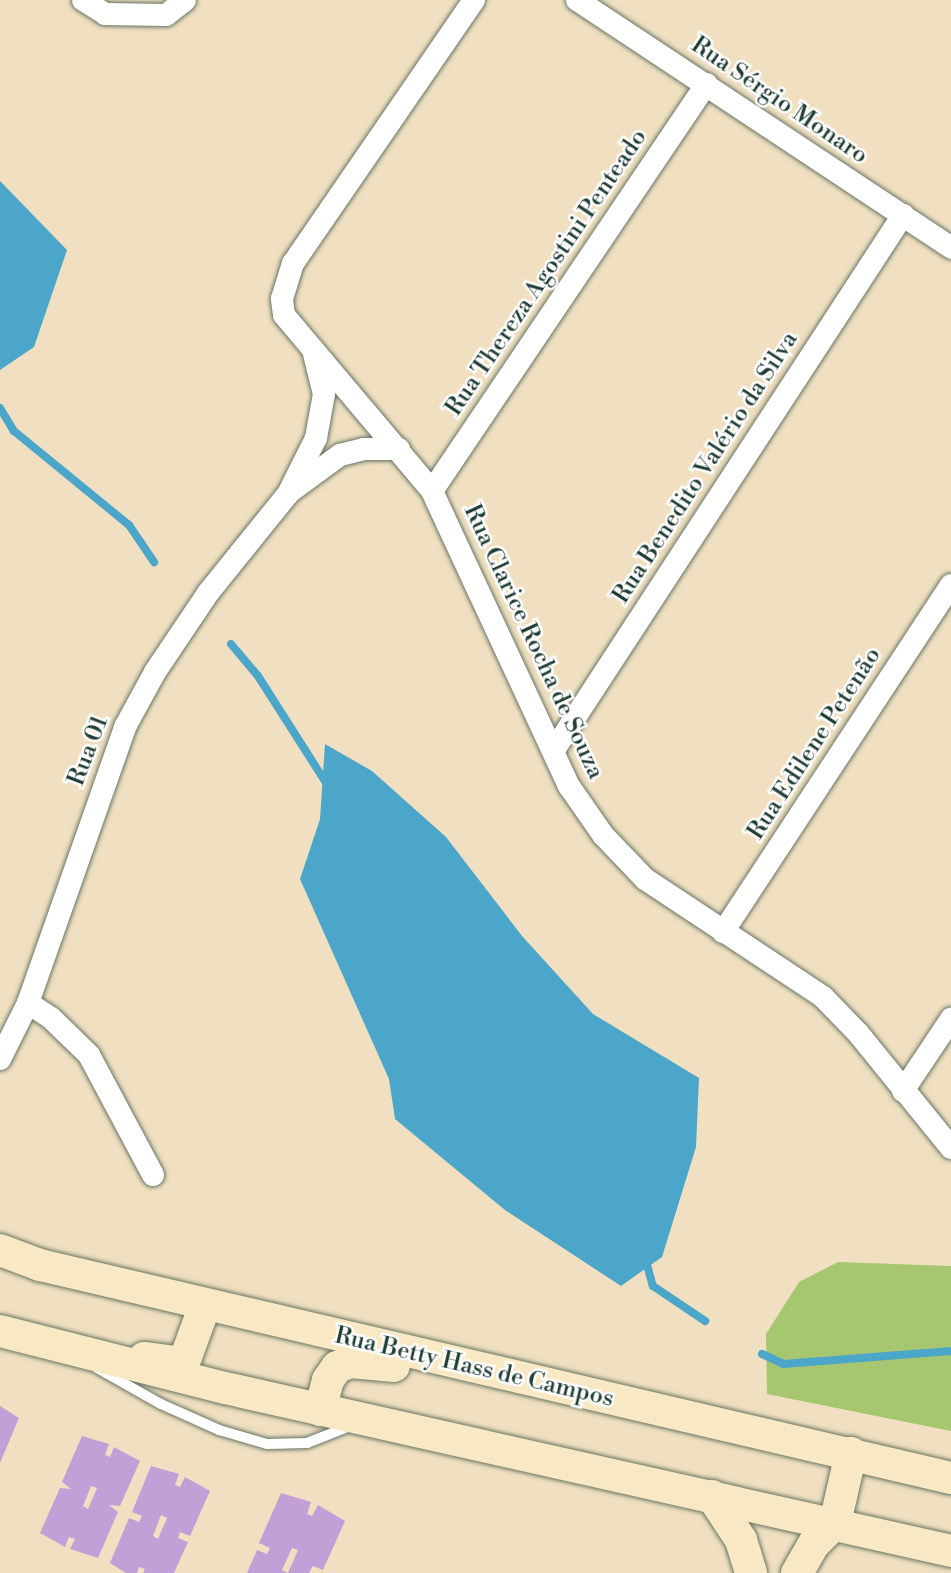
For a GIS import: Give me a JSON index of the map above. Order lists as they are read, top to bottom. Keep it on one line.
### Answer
{"streets":{"street":["Rua Sérgio Monaro","Rua Thereza Agostini Penteado","Rua Benedito Valério da Silva","Rua Clarice Rocha de Souza","Rua Edilene Petenão","Rua 01","Rua Betty Hass de Campos"]},"crossings":[["Rua Sérgio Monaro","Rua Thereza Agostini Penteado"],["Rua Sérgio Monaro","Rua Benedito Valério da Silva"],["Rua Thereza Agostini Penteado","Rua Clarice Rocha de Souza"],["Rua Benedito Valério da Silva","Rua Clarice Rocha de Souza"],["Rua Clarice Rocha de Souza","Rua Edilene Petenão"],["Rua Clarice Rocha de Souza","Rua 01"]]}
